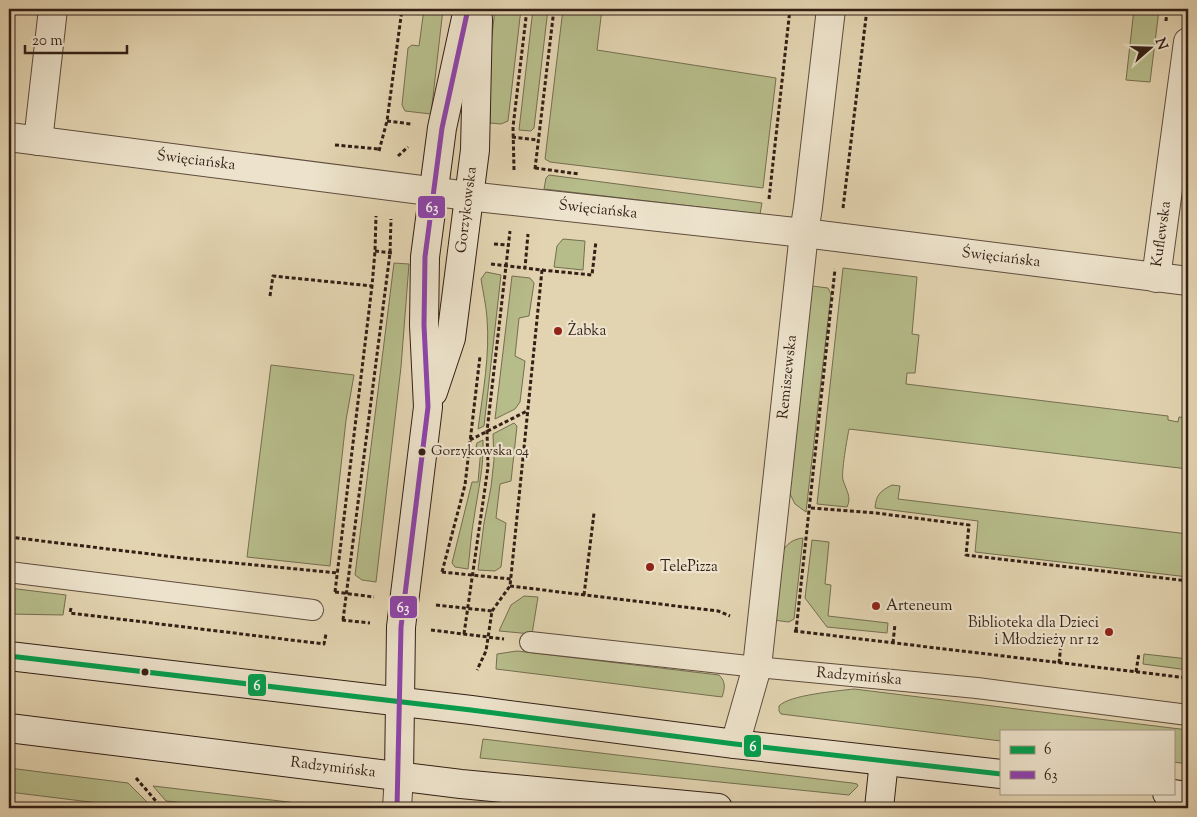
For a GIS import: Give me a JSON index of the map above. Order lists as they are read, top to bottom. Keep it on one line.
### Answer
{"streets":{"street":["Święciańska","Gorzykowska","Kuflewska","Remiszewska","Radzymińska"]},"crossings":[["Święciańska","Gorzykowska"],["Święciańska","Kuflewska"],["Święciańska","Remiszewska"],["Gorzykowska","Radzymińska"],["Remiszewska","Radzymińska"]],"places":["Żabka","Gorzykowska 04","TelePizza","Arteneum","Biblioteka dla Dzieci i Młodzieży nr 12"],"lines":["transit line 63","transit line 6"],"legend":["6","63"],"scale_bar":"20 m","north":"right"}
